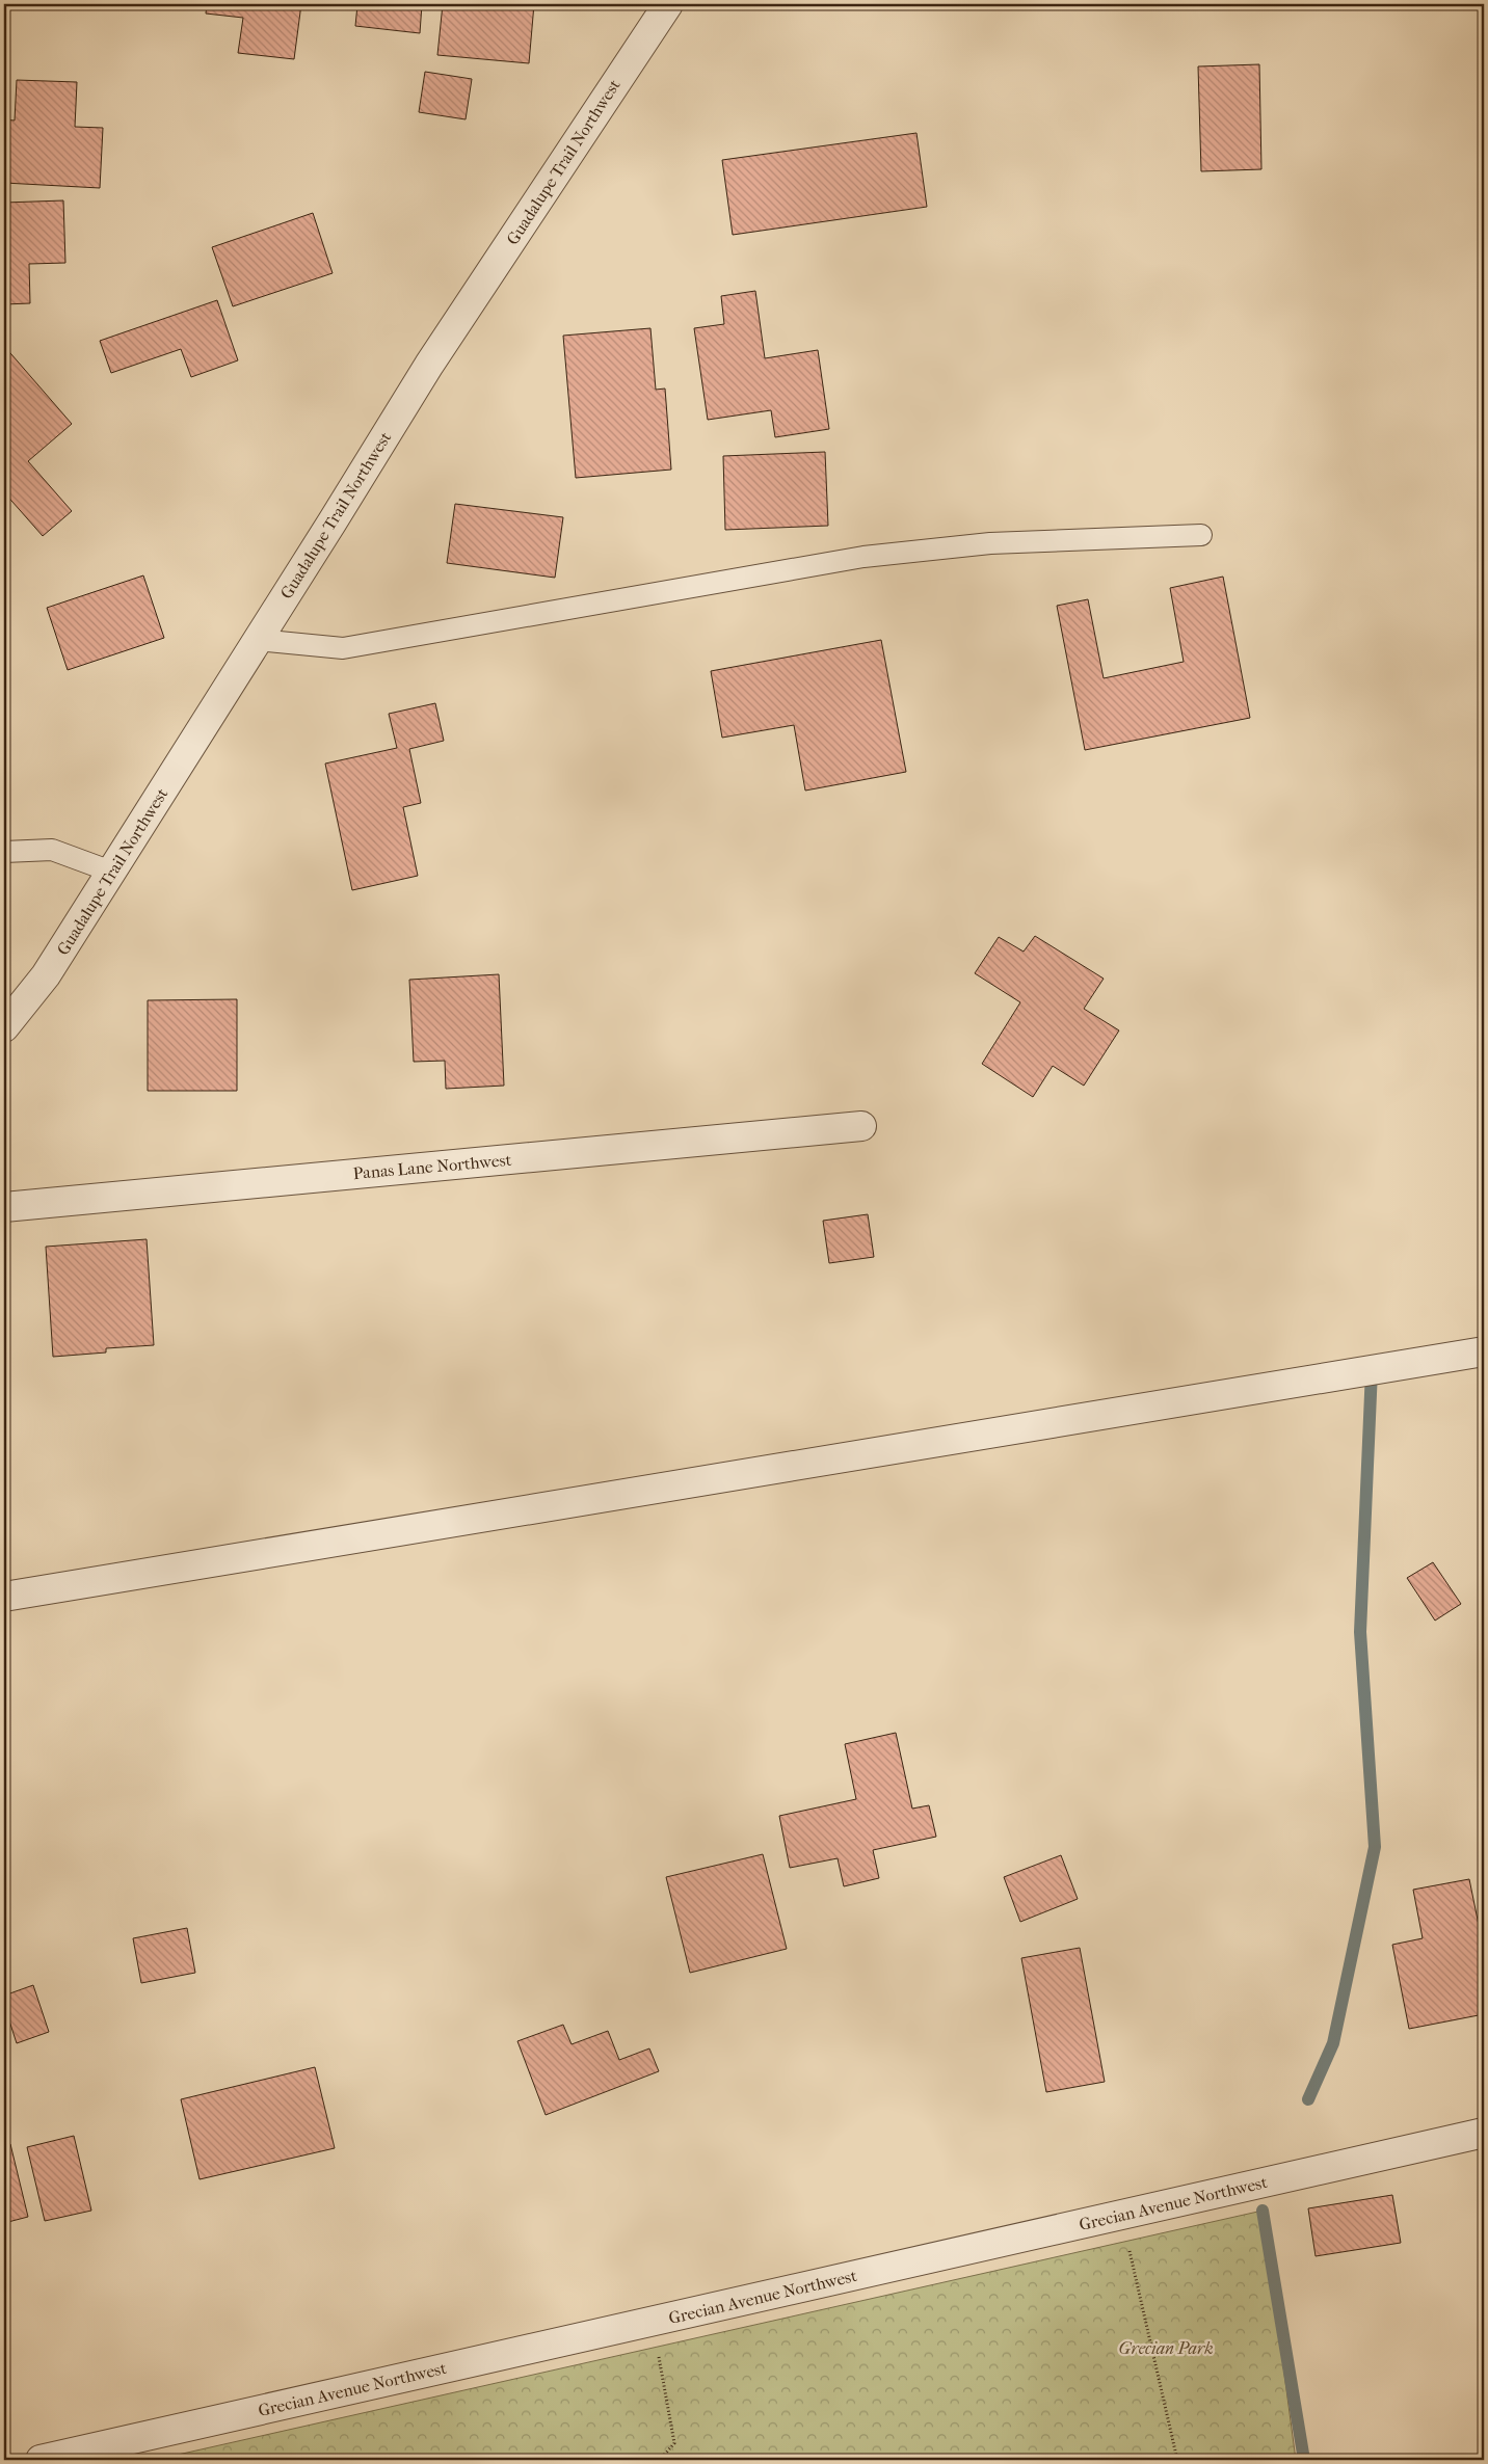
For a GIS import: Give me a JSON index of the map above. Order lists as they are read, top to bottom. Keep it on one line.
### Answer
{"streets":{"street":["Guadalupe Trail Northwest","Panas Lane Northwest","Grecian Avenue Northwest"]},"parks":["Grecian Park"]}
